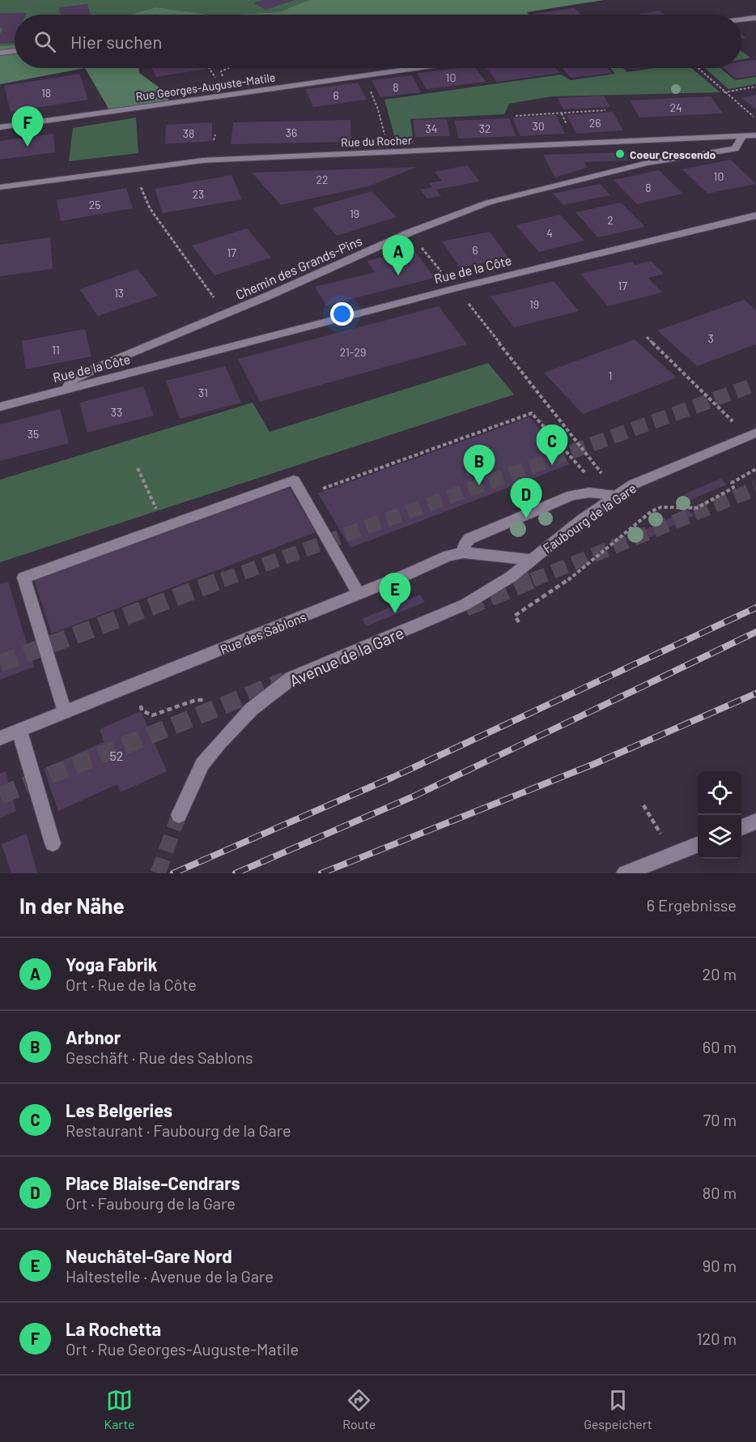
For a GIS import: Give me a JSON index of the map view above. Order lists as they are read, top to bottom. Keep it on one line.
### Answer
{"streets":{"street":["Rue Georges-Auguste-Matile","Rue du Rocher","Chemin des Grands-Pins","Rue de la Côte","Faubourg de la Gare","Rue des Sablons","Avenue de la Gare"]},"crossings":[["Rue du Rocher","Chemin des Grands-Pins"],["Chemin des Grands-Pins","Rue de la Côte"],["Faubourg de la Gare","Rue des Sablons"],["Faubourg de la Gare","Avenue de la Gare"],["Rue des Sablons","Avenue de la Gare"]],"places":["Coeur Crescendo"],"house_numbers":["10","8","18","6","24","26","30","34","32","36","38","10","22","8","23","25","19","2","4","6","17","17","13","19","3","11","21-29","1","31","33","35","52"],"page":{"search":"Hier suchen","pins":["F","A","C","B","D","E"],"heading":["In der Nähe","6 Ergebnisse"],"list":[{"mark":"A","name":"Yoga Fabrik","note":"Ort · Rue de la Côte","value":"20 m"},{"mark":"B","name":"Arbnor","note":"Geschäft · Rue des Sablons","value":"60 m"},{"mark":"C","name":"Les Belgeries","note":"Restaurant · Faubourg de la Gare","value":"70 m"},{"mark":"D","name":"Place Blaise-Cendrars","note":"Ort · Faubourg de la Gare","value":"80 m"},{"mark":"E","name":"Neuchâtel-Gare Nord","note":"Haltestelle · Avenue de la Gare","value":"90 m"},{"mark":"F","name":"La Rochetta","note":"Ort · Rue Georges-Auguste-Matile","value":"120 m"}],"nav":["Karte","Route","Gespeichert"]}}
